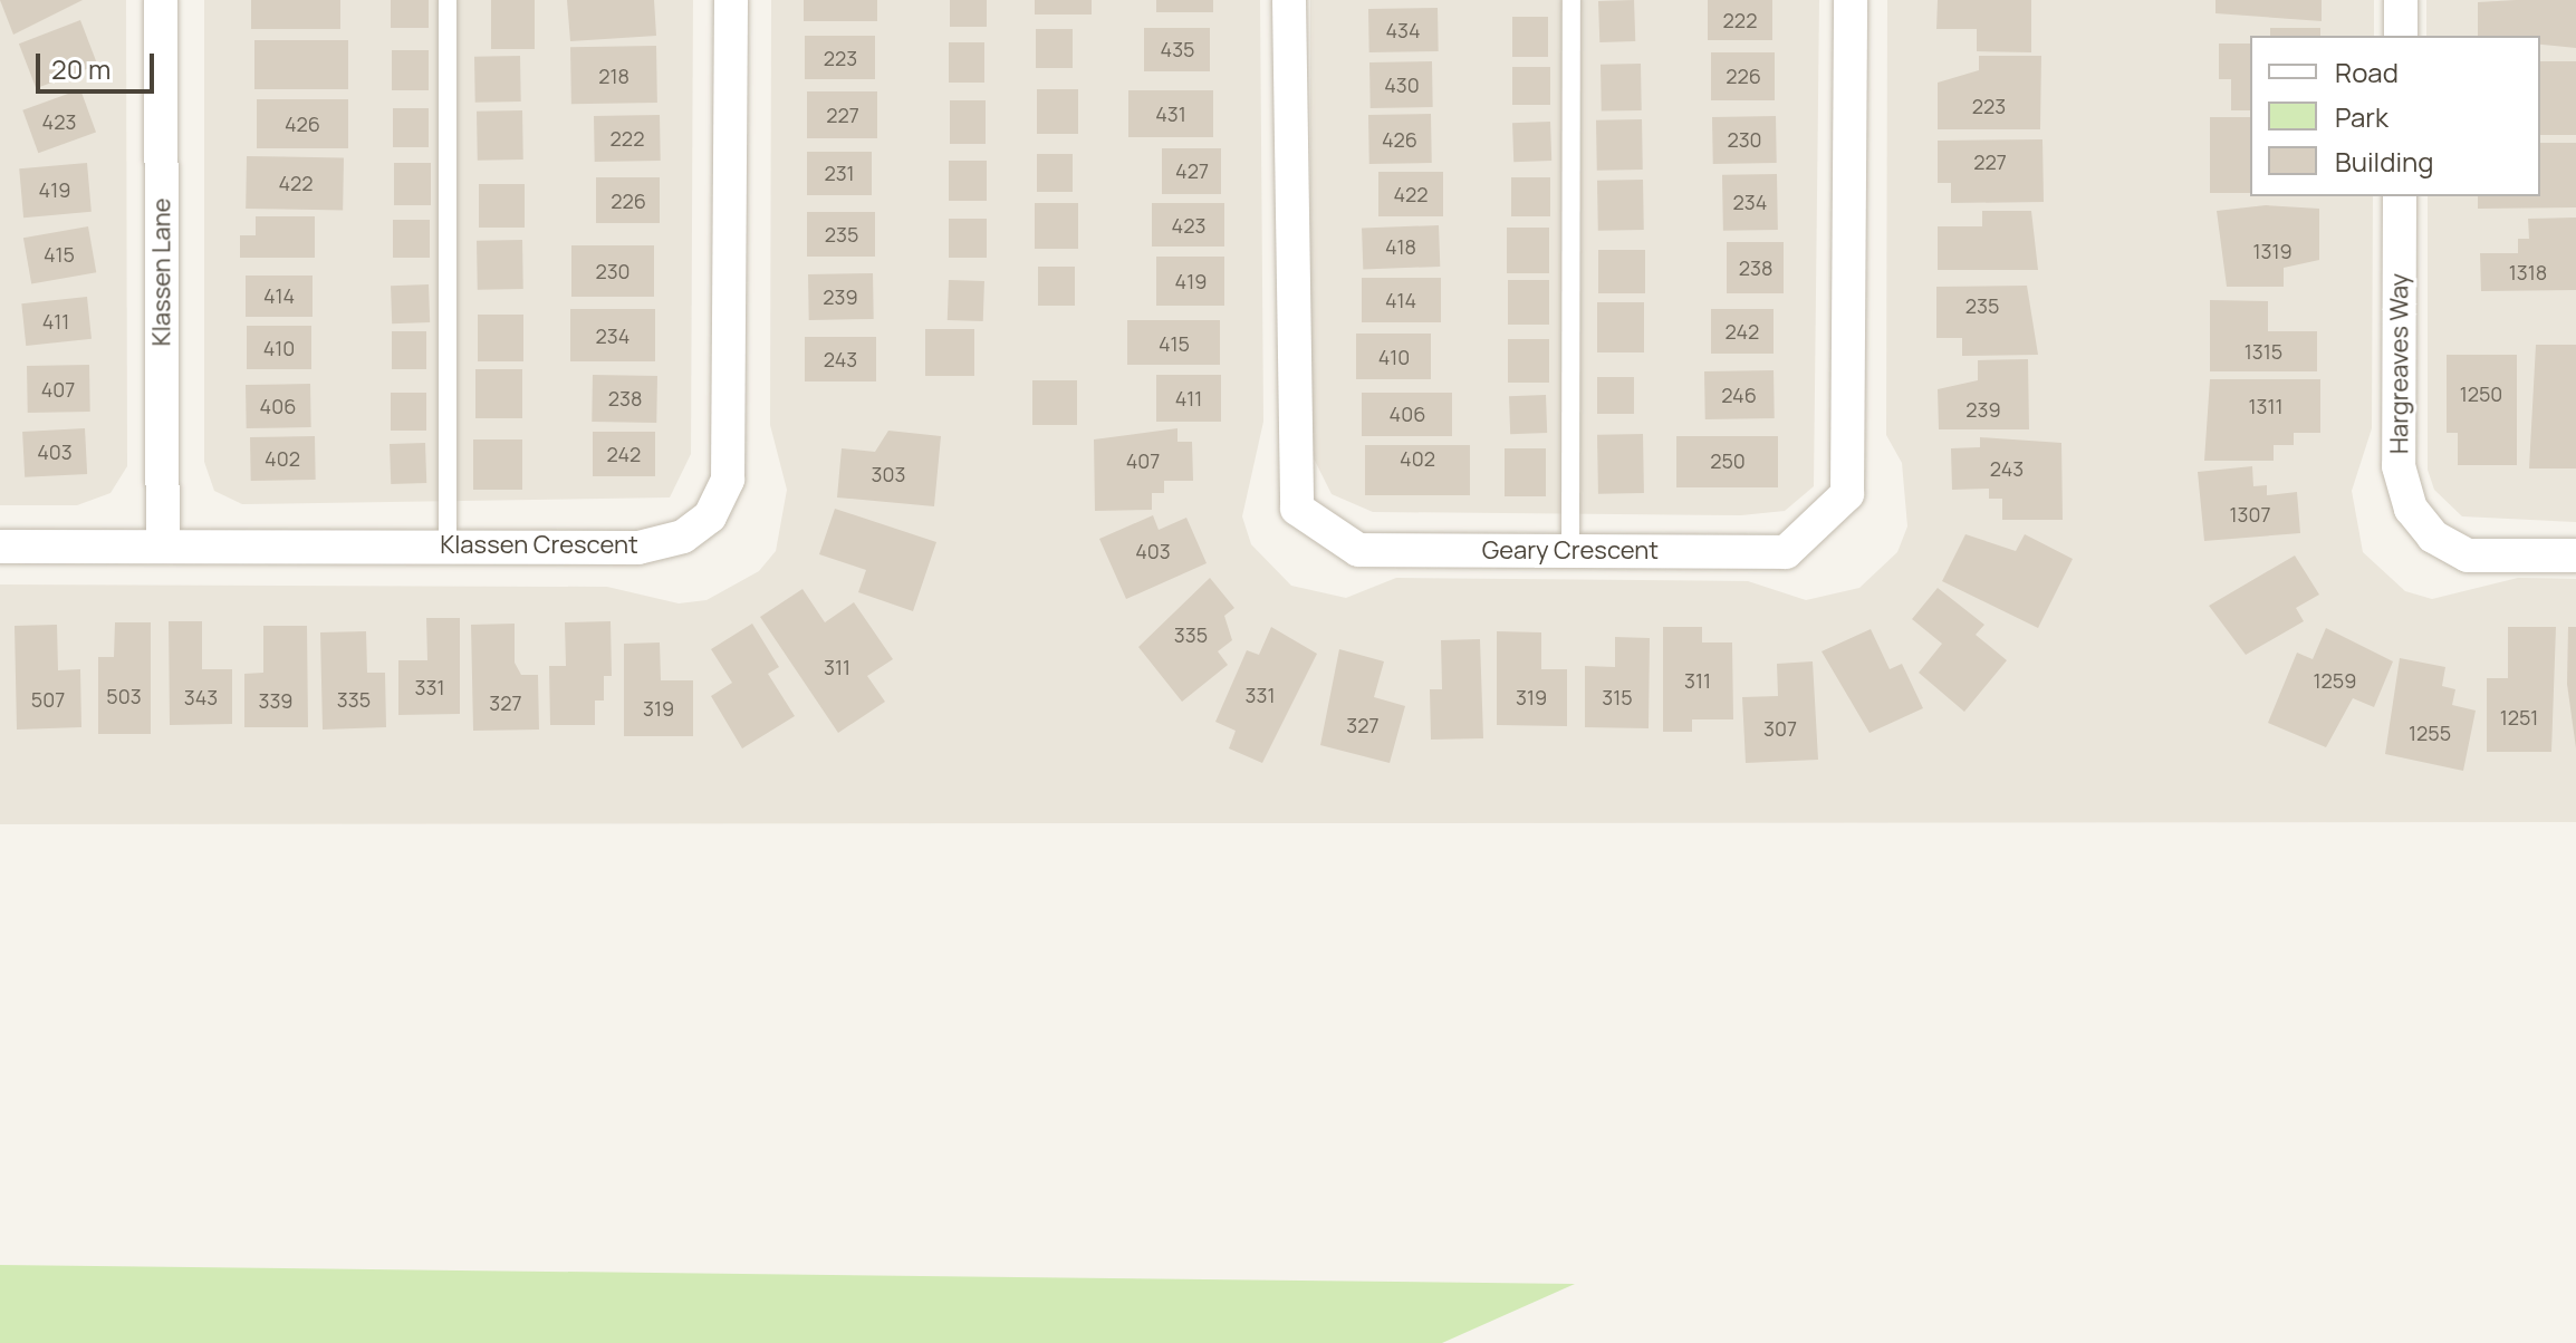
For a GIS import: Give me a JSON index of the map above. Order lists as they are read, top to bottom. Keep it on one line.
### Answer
{"streets":{"street":["Klassen Lane","Hargreaves Way","Klassen Crescent","Geary Crescent"]},"crossings":[["Klassen Lane","Klassen Crescent"]],"house_numbers":["222","434","435","223","218","226","430","223","431","227","423","426","222","426","230","227","427","231","422","419","422","226","234","423","235","418","1319","415","238","230","1318","419","414","239","414","235","411","242","234","415","410","1315","410","243","407","1250","246","238","411","406","1311","239","406","403","242","402","402","407","250","243","303","1307","403","335","311","311","1259","331","331","503","343","319","315","507","335","339","327","319","1251","327","307","1255"],"legend":["Road","Park","Building"],"scale_bar":"20 m"}
